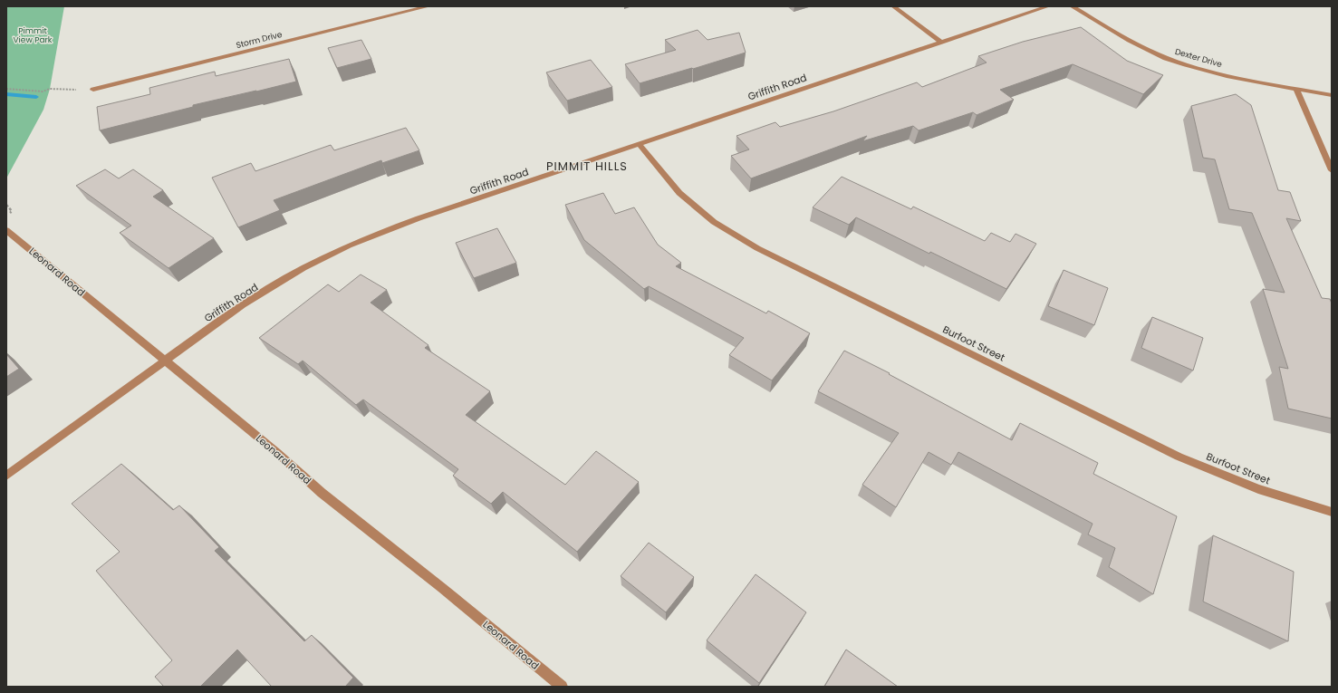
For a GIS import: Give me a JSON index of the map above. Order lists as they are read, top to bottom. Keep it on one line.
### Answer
{"streets":{"street":["Storm Drive","Dexter Drive","Griffith Road","Leonard Road","Burfoot Street"]},"crossings":[["Griffith Road","Leonard Road"],["Griffith Road","Burfoot Street"]],"districts":["PIMMIT HILLS"],"parks":["Pimmit View Park"]}
